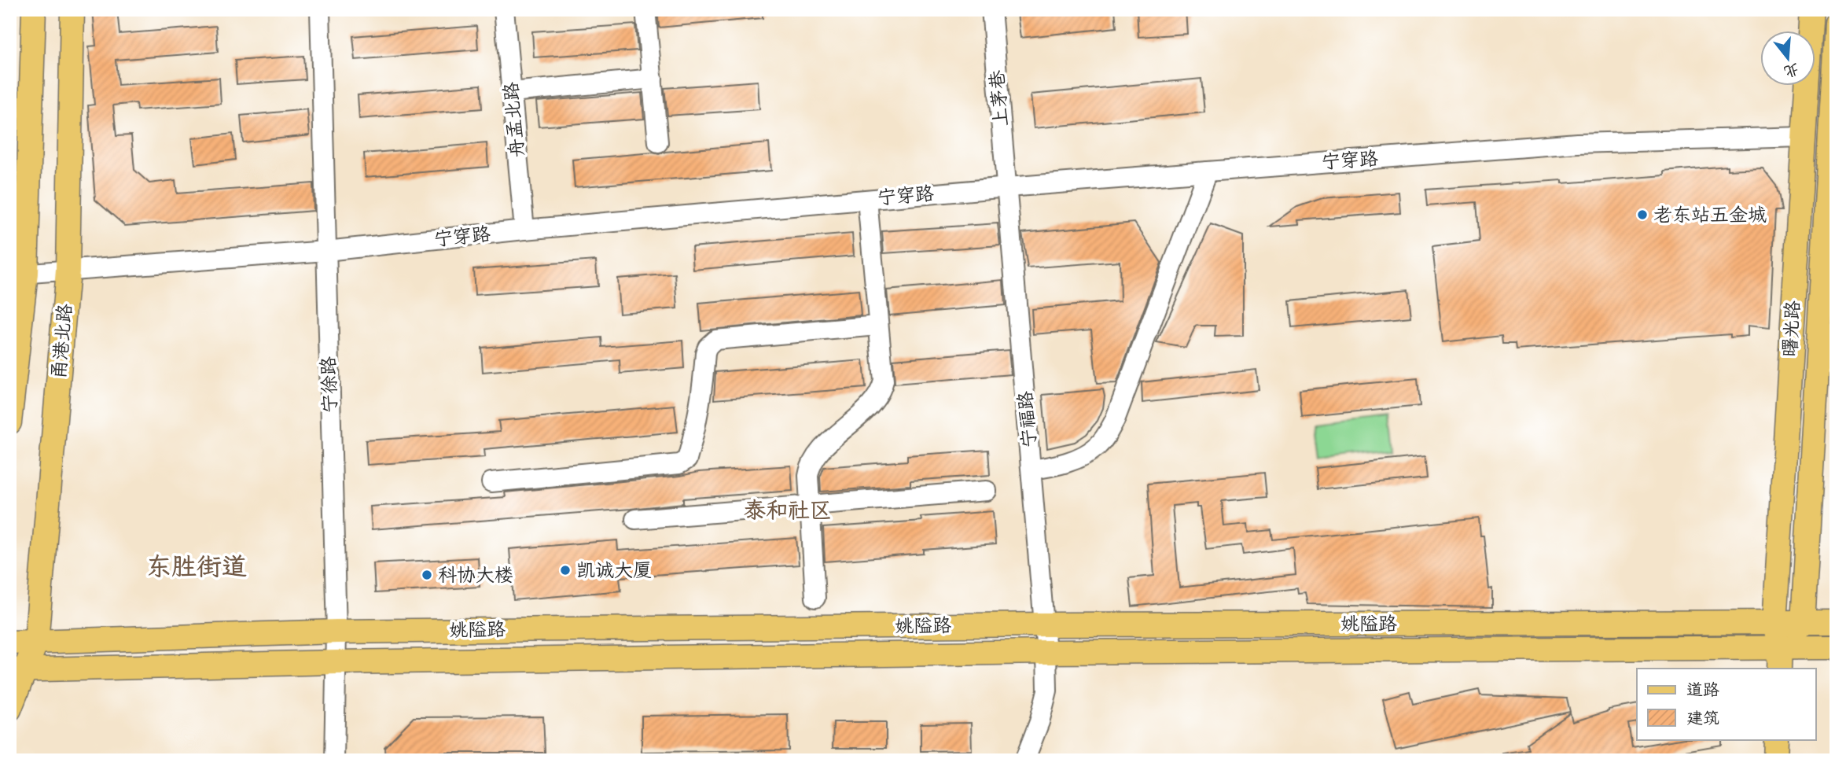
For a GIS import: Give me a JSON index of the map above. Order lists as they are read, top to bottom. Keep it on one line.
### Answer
{"streets":{"main road":["曙光路","甬港北路","姚隘路"],"street":["上茅巷","舟孟北路","宁穿路","宁徐路","宁福路"]},"crossings":[["上茅巷","宁穿路"],["上茅巷","宁福路"],["舟孟北路","宁穿路"],["宁穿路","曙光路"],["宁穿路","甬港北路"],["宁穿路","宁徐路"],["宁穿路","宁福路"],["曙光路","姚隘路"],["甬港北路","姚隘路"],["宁徐路","姚隘路"],["宁福路","姚隘路"]],"districts":["泰和社区","东胜街道"],"places":["老东站五金城","凯诚大厦","科协大楼"],"legend":["道路","建筑"],"north":"bottom"}
